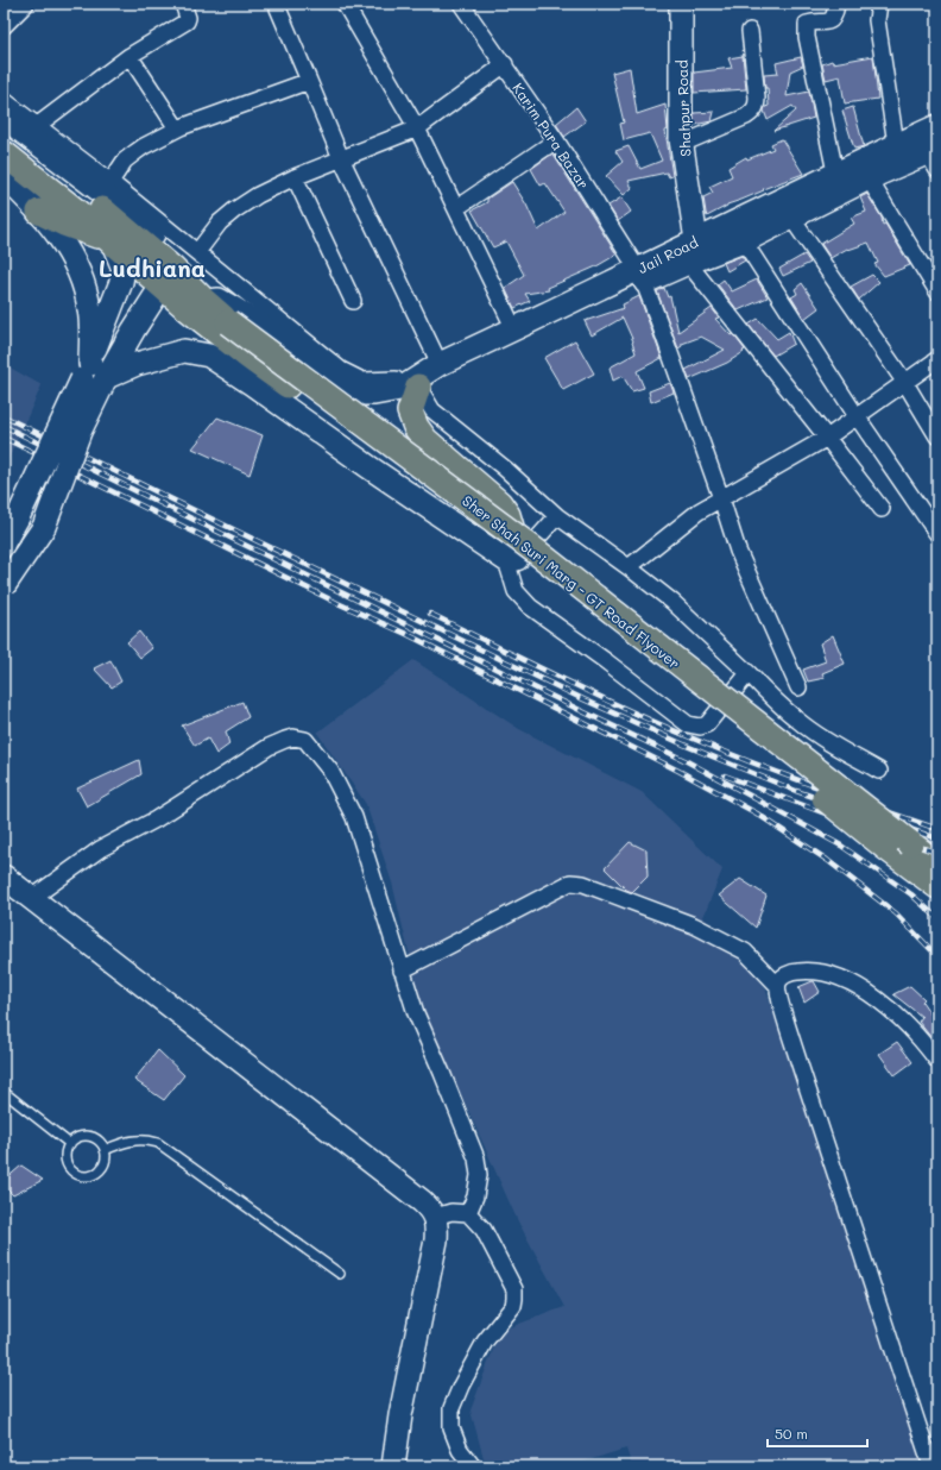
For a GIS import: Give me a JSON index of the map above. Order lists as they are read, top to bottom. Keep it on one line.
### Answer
{"streets":{"main road":["Sher Shah Suri Marg - GT Road Flyover"],"street":["Shahpur Road","Karim Pura Bazar","Jail Road"]},"crossings":[["Shahpur Road","Jail Road"],["Karim Pura Bazar","Jail Road"]],"districts":["Ludhiana"],"scale_bar":"50 m"}
